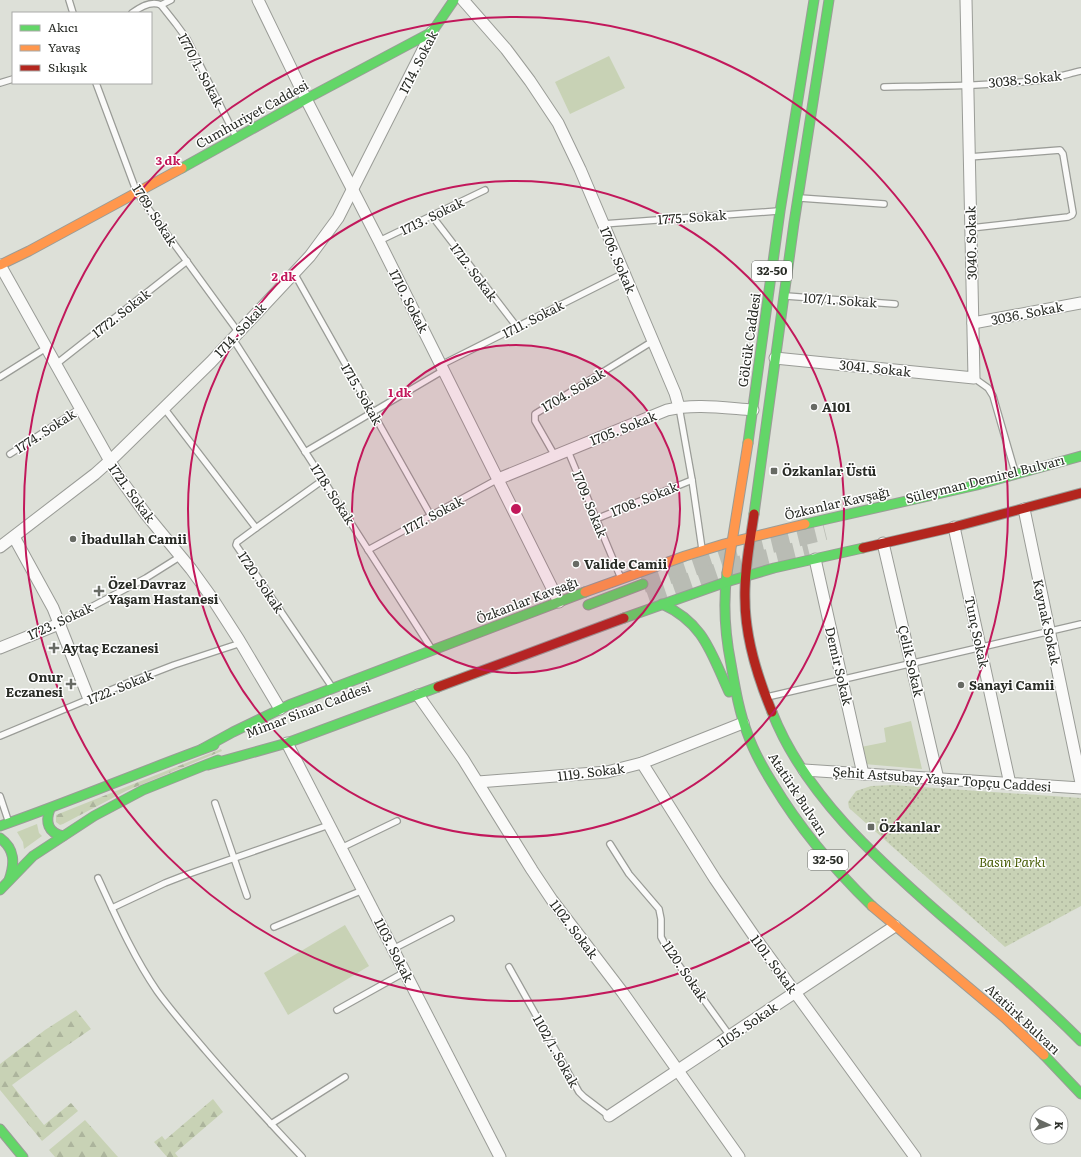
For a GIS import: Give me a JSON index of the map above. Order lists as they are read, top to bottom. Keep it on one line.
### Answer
{"streets":{"main road":["1714. Sokak","Cumhuriyet Caddesi","32-50","Gölcük Caddesi","Özkanlar Kavşağı","Mimar Sinan Caddesi","Atatürk Bulvarı"],"street":["3040. Sokak","1706. Sokak","1710. Sokak","3036. Sokak","3041. Sokak","1705. Sokak","1721. Sokak","1723. Sokak","Kaynak Sokak","Tunç Sokak","Çelik Sokak","Demir Sokak","1119. Sokak","Şehit Astsubay Yaşar Topçu Caddesi","1102. Sokak","1103. Sokak","1101. Sokak","1105. Sokak","1102/1. Sokak"],"lane":["1770/1. Sokak","3038. Sokak","1769. Sokak","1713. Sokak","1775. Sokak","1712. Sokak","107/1. Sokak","1772. Sokak","1711. Sokak","1704. Sokak","1715. Sokak","1774. Sokak","1718. Sokak","1708. Sokak","1709. Sokak","1717. Sokak","1720. Sokak","1722. Sokak","1120. Sokak"]},"crossings":[["1714. Sokak","Cumhuriyet Caddesi"],["1714. Sokak","1769. Sokak"],["1714. Sokak","1710. Sokak"],["1714. Sokak","1715. Sokak"],["1714. Sokak","1721. Sokak"],["1714. Sokak","1718. Sokak"],["1770/1. Sokak","Cumhuriyet Caddesi"],["3038. Sokak","3040. Sokak"],["Cumhuriyet Caddesi","1769. Sokak"],["Cumhuriyet Caddesi","1710. Sokak"],["Cumhuriyet Caddesi","1721. Sokak"],["1769. Sokak","1772. Sokak"],["1769. Sokak","1718. Sokak"],["1713. Sokak","1712. Sokak"],["1713. Sokak","1710. Sokak"],["1775. Sokak","1706. Sokak"],["1775. Sokak","Gölcük Caddesi"],["3040. Sokak","3036. Sokak"],["3040. Sokak","3041. Sokak"],["1706. Sokak","1711. Sokak"],["1706. Sokak","1704. Sokak"],["1706. Sokak","1705. Sokak"],["1706. Sokak","1708. Sokak"],["1706. Sokak","Özkanlar Kavşağı"],["32-50","107/1. Sokak"],["32-50","3041. Sokak"],["32-50","Özkanlar Kavşağı"],["32-50","Atatürk Bulvarı"],["1712. Sokak","1711. Sokak"],["1710. Sokak","1711. Sokak"],["1710. Sokak","1705. Sokak"],["1710. Sokak","Özkanlar Kavşağı"],["1710. Sokak","1717. Sokak"],["1772. Sokak","1721. Sokak"],["1711. Sokak","1715. Sokak"],["1711. Sokak","1718. Sokak"],["Gölcük Caddesi","1705. Sokak"],["Gölcük Caddesi","Özkanlar Kavşağı"],["Gölcük Caddesi","Atatürk Bulvarı"],["1704. Sokak","1705. Sokak"],["1715. Sokak","1717. Sokak"],["1705. Sokak","1709. Sokak"],["1705. Sokak","1717. Sokak"],["1774. Sokak","1721. Sokak"],["1721. Sokak","Özkanlar Kavşağı"],["1721. Sokak","1723. Sokak"],["1721. Sokak","1722. Sokak"],["1718. Sokak","Özkanlar Kavşağı"],["1718. Sokak","1717. Sokak"],["1708. Sokak","1709. Sokak"],["Özkanlar Kavşağı","1709. Sokak"],["Özkanlar Kavşağı","1720. Sokak"],["Özkanlar Kavşağı","Mimar Sinan Caddesi"],["Özkanlar Kavşağı","Atatürk Bulvarı"],["Tunç Sokak","Şehit Astsubay Yaşar Topçu Caddesi"],["Çelik Sokak","Şehit Astsubay Yaşar Topçu Caddesi"],["Demir Sokak","Şehit Astsubay Yaşar Topçu Caddesi"],["1119. Sokak","Atatürk Bulvarı"],["1119. Sokak","1102. Sokak"],["1119. Sokak","1101. Sokak"],["Şehit Astsubay Yaşar Topçu Caddesi","Atatürk Bulvarı"],["Atatürk Bulvarı","1105. Sokak"],["1102. Sokak","1105. Sokak"],["1102. Sokak","1102/1. Sokak"],["1101. Sokak","1105. Sokak"],["1120. Sokak","1105. Sokak"],["1105. Sokak","1102/1. Sokak"]],"parks":["Basın Parkı"],"places":{"other":["A101","İbadullah Camii","Valide Camii","Sanayi Camii"],"transit":["Özkanlar Üstü","Özkanlar"],"health":["Özel Davraz Yaşam Hastanesi","Aytaç Eczanesi","Onur Eczanesi"]},"legend":["Akıcı","Yavaş","Sıkışık"],"north":"right","rings":["3 dk","2 dk","1 dk"]}
